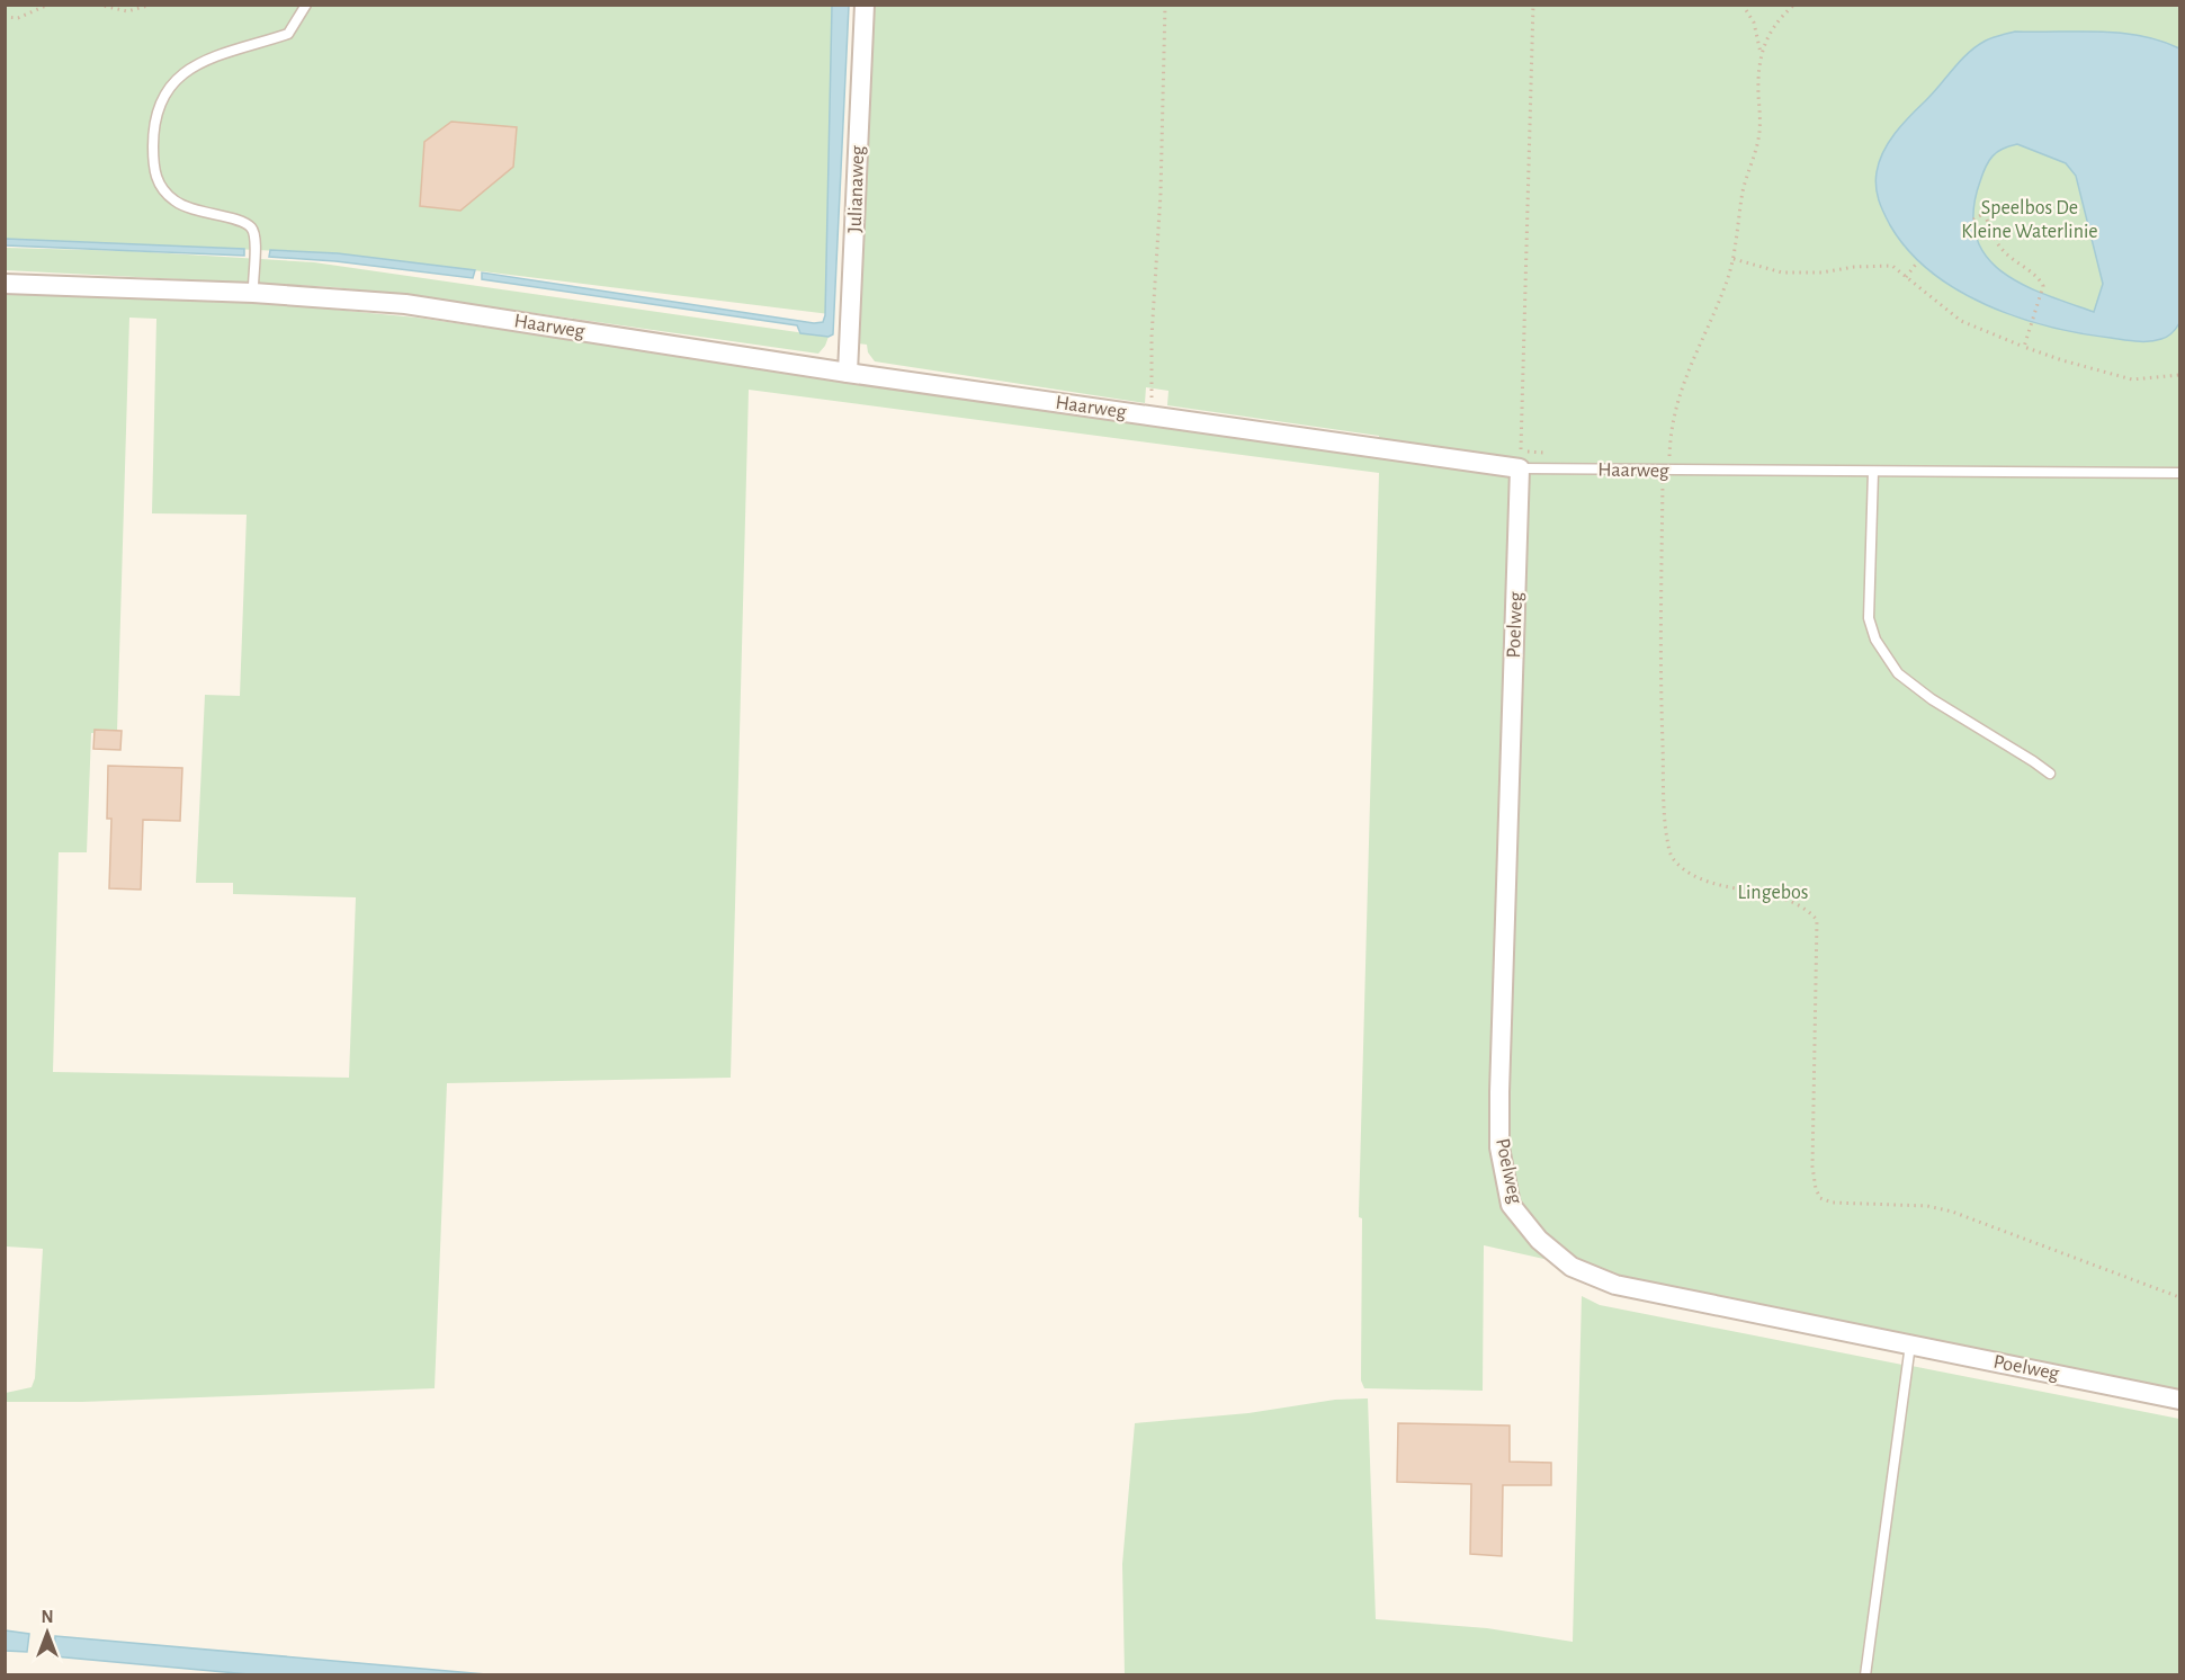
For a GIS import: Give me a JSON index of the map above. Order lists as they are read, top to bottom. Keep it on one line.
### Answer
{"streets":{"street":["Julianaweg","Haarweg","Poelweg"]},"crossings":[["Julianaweg","Haarweg"],["Haarweg","Poelweg"]],"parks":["Speelbos De Kleine Waterlinie","Lingebos"],"north":"top"}
